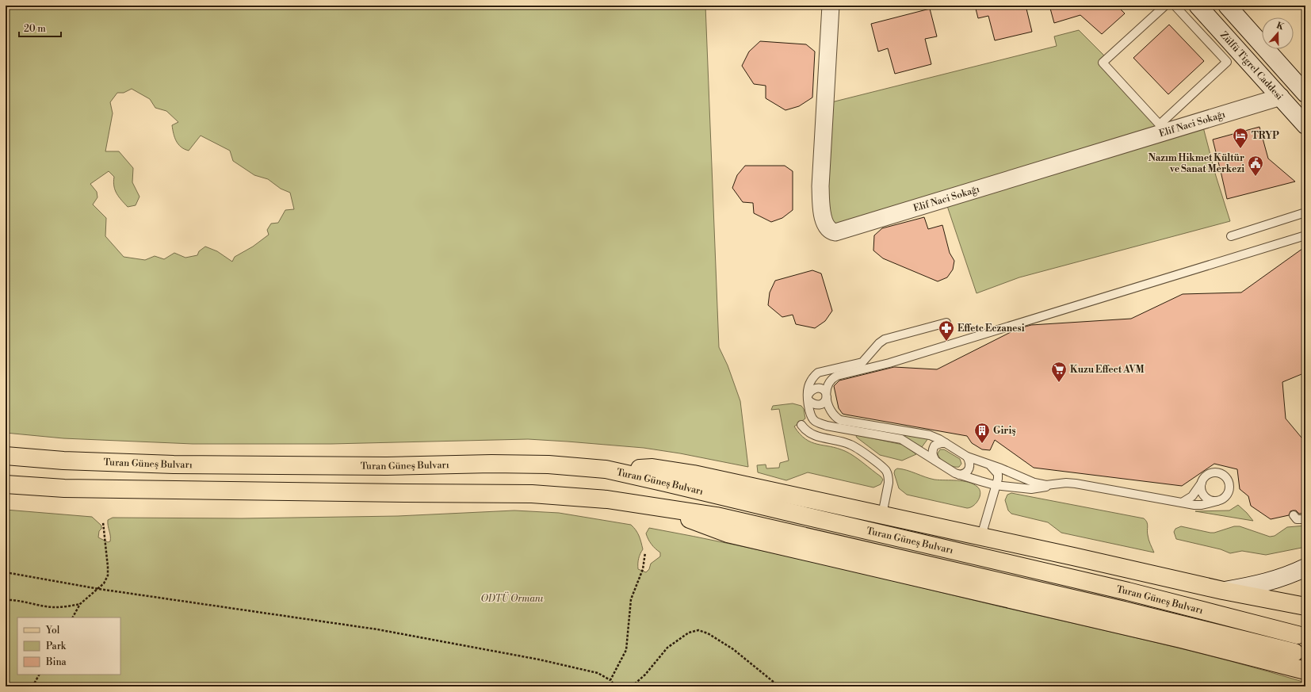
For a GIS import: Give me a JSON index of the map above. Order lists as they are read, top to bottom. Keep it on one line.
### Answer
{"streets":{"main road":["Zülfü Tigrel Caddesi","Turan Güneş Bulvarı"],"street":["Elif Naci Sokağı"]},"crossings":[["Zülfü Tigrel Caddesi","Elif Naci Sokağı"]],"parks":["ODTÜ Ormanı"],"places":{"hotel":["TRYP"],"public building":["Nazım Hikmet Kültür ve Sanat Merkezi"],"pharmacy":["Effetc Eczanesi"],"supermarket":["Kuzu Effect AVM"],"building":["Giriş"]},"legend":["Yol","Park","Bina"],"scale_bar":"20 m","north":"top"}
